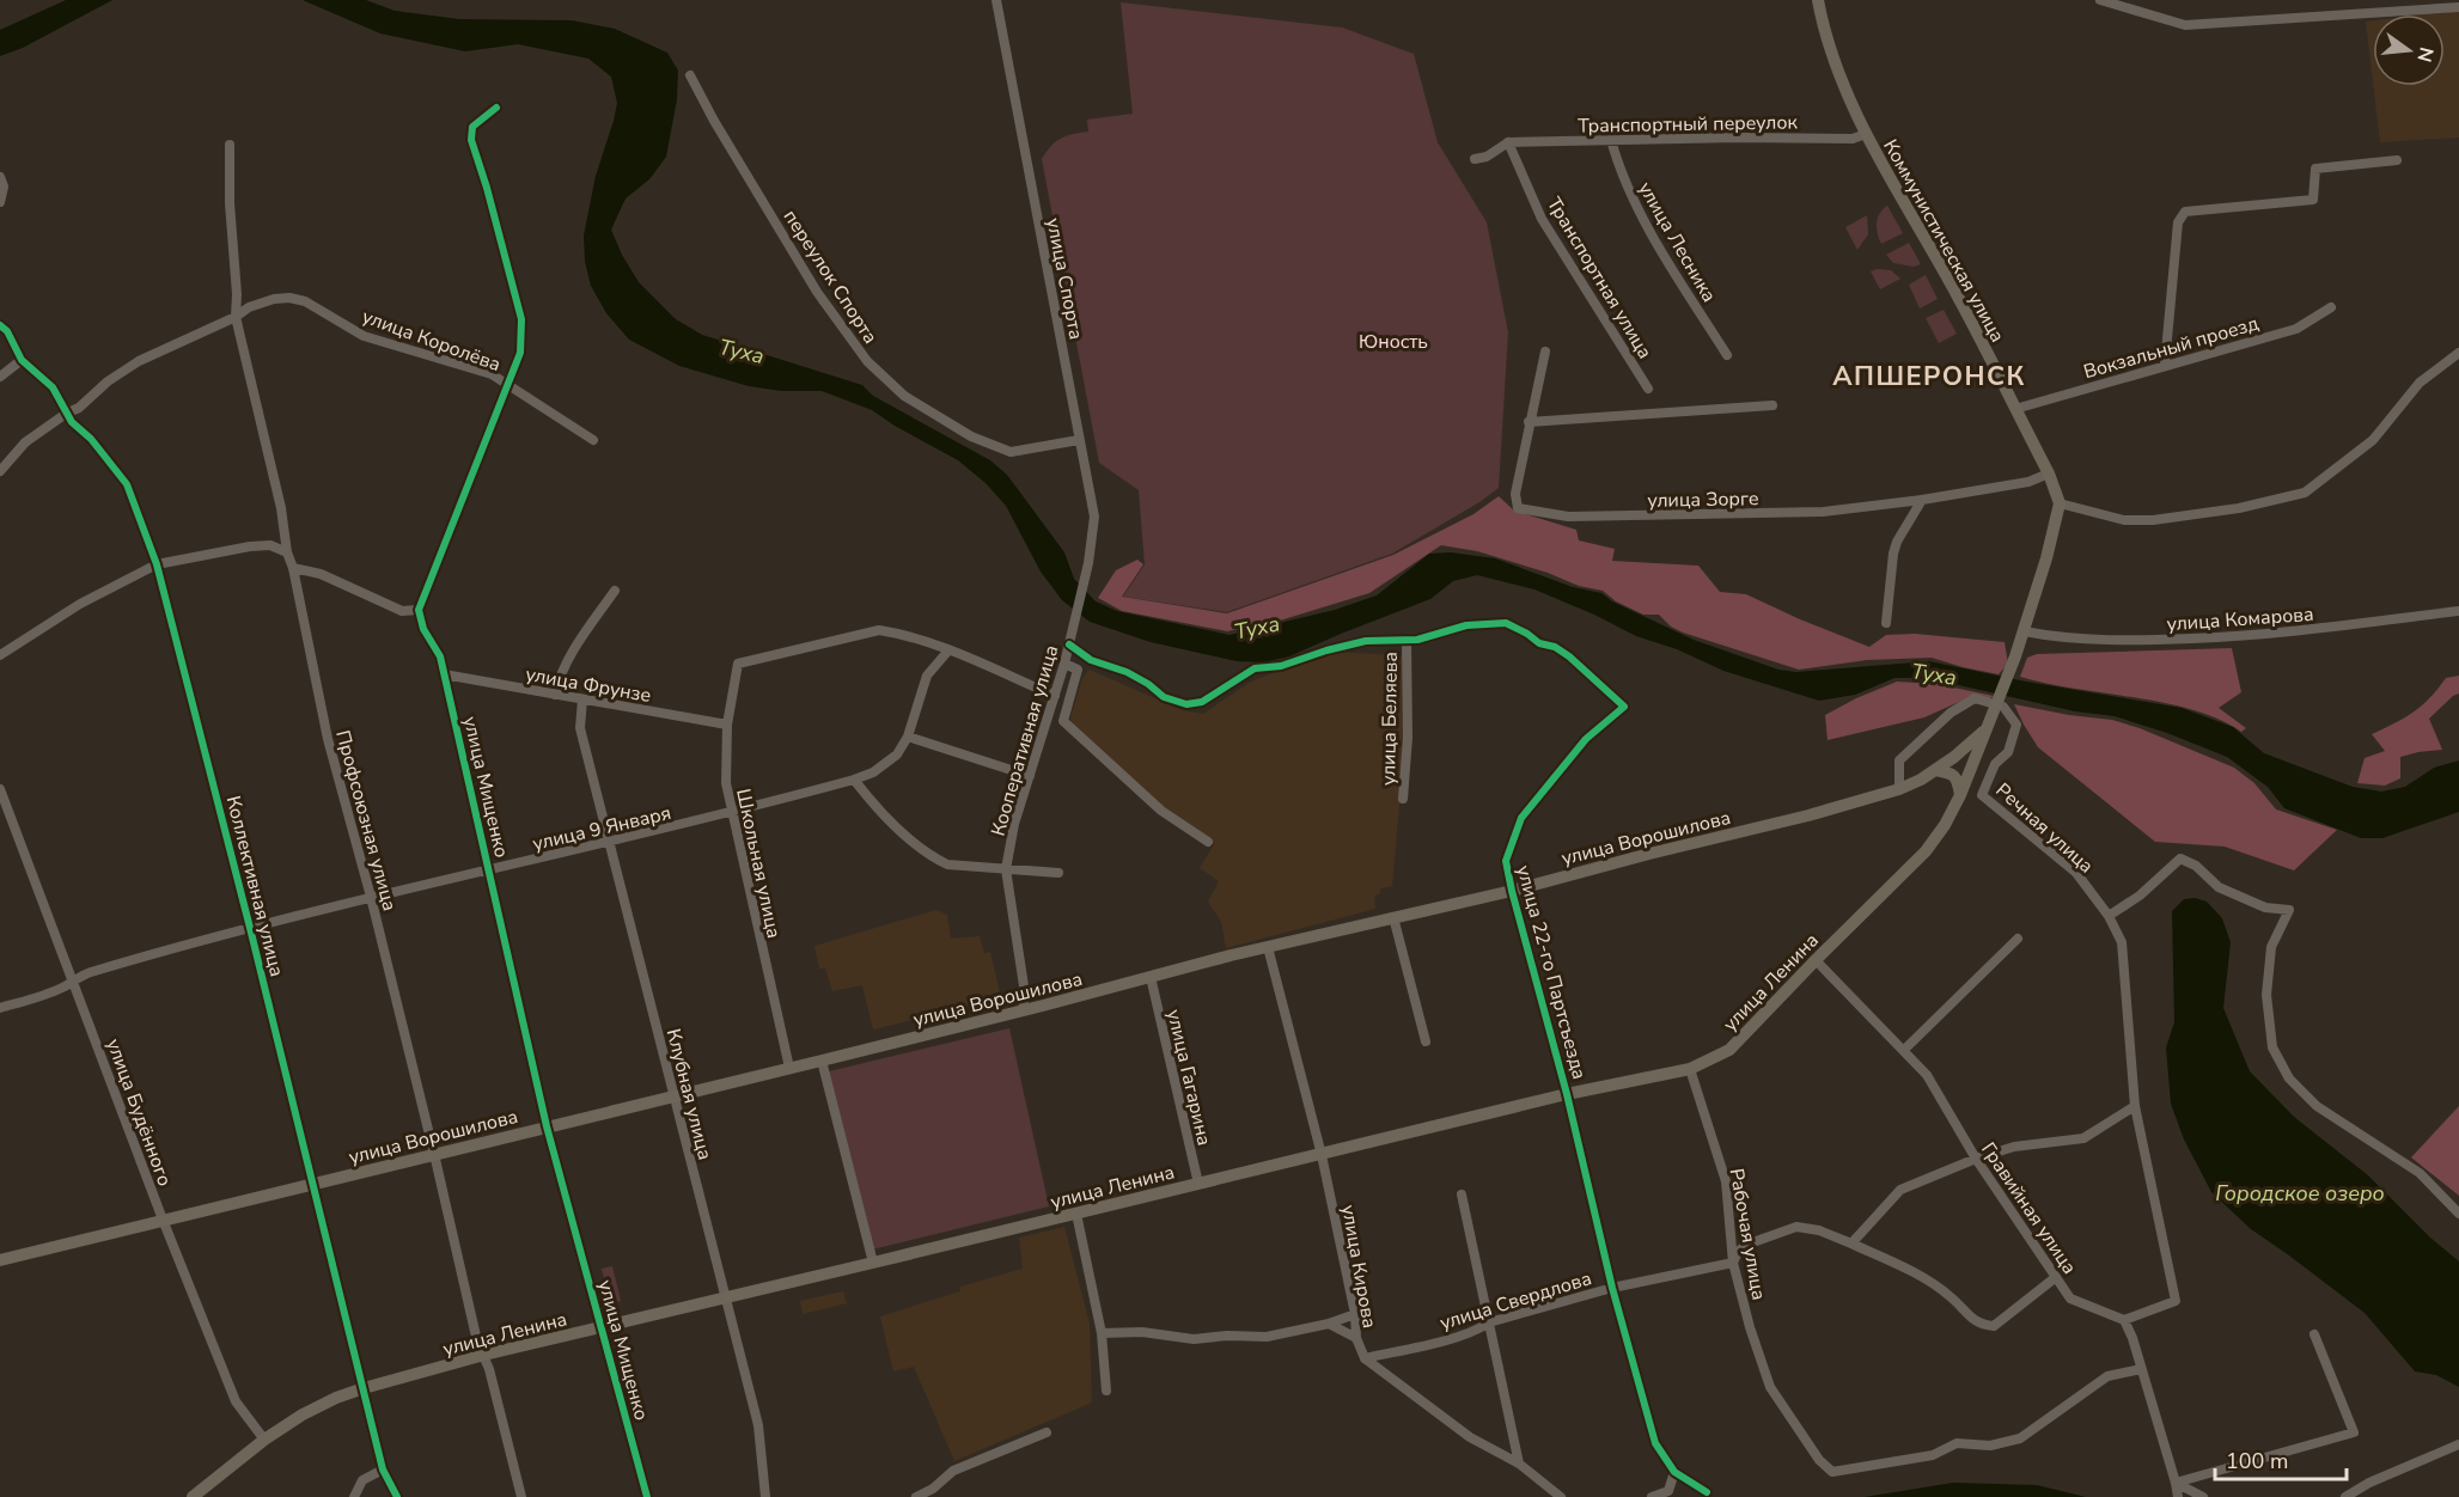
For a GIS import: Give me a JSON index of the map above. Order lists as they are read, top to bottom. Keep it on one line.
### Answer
{"streets":{"main road":["Коммунистическая улица","улица Ворошилова","улица Ленина"],"street":["Транспортный переулок","улица Лесника","переулок Спорта","Транспортная улица","улица Спорта","улица Королёва","Вокзальный проезд","улица Зорге","улица Комарова","улица Фрунзе","улица Беляева","Кооперативная улица","улица Мищенко","Профсоюзная улица","улица 9 Января","Речная улица","Школьная улица","Коллективная улица","улица 22-го Партсъезда","улица Гагарина","Клубная улица","улица Будённого","Гравийная улица","Рабочая улица","улица Кирова","улица Свердлова"]},"crossings":[["Транспортный переулок","Коммунистическая улица"],["Транспортный переулок","улица Лесника"],["Транспортный переулок","Транспортная улица"],["Коммунистическая улица","Вокзальный проезд"],["Коммунистическая улица","улица Зорге"],["переулок Спорта","улица Спорта"],["улица Спорта","Кооперативная улица"],["улица Королёва","Профсоюзная улица"],["улица Королёва","Коллективная улица"],["улица Комарова","улица Ленина"],["улица Фрунзе","улица Мищенко"],["улица Фрунзе","Школьная улица"],["улица Фрунзе","Клубная улица"],["улица Беляева","улица 22-го Партсъезда"],["Кооперативная улица","улица Ворошилова"],["улица Мищенко","улица 9 Января"],["улица Мищенко","улица Ворошилова"],["улица Мищенко","улица Ленина"],["Профсоюзная улица","улица 9 Января"],["Профсоюзная улица","улица Ворошилова"],["Профсоюзная улица","улица Ленина"],["улица 9 Января","Школьная улица"],["улица 9 Января","Коллективная улица"],["улица 9 Января","Клубная улица"],["улица 9 Января","улица Будённого"],["Речная улица","улица Ворошилова"],["Речная улица","Гравийная улица"],["улица Ворошилова","Школьная улица"],["улица Ворошилова","Коллективная улица"],["улица Ворошилова","улица 22-го Партсъезда"],["улица Ворошилова","улица Ленина"],["улица Ворошилова","улица Гагарина"],["улица Ворошилова","Клубная улица"],["улица Ворошилова","улица Будённого"],["улица Ворошилова","улица Кирова"],["Коллективная улица","улица Ленина"],["улица 22-го Партсъезда","улица Ленина"],["улица 22-го Партсъезда","улица Свердлова"],["улица Ленина","улица Гагарина"],["улица Ленина","Клубная улица"],["улица Ленина","улица Будённого"],["улица Ленина","Гравийная улица"],["улица Ленина","Рабочая улица"],["улица Ленина","улица Кирова"],["Гравийная улица","улица Свердлова"],["Рабочая улица","улица Свердлова"],["улица Кирова","улица Свердлова"]],"districts":["АПШЕРОНСК"],"water":["Туха","Городское озеро"],"parks":["Юность"],"scale_bar":"100 m","north":"right"}
